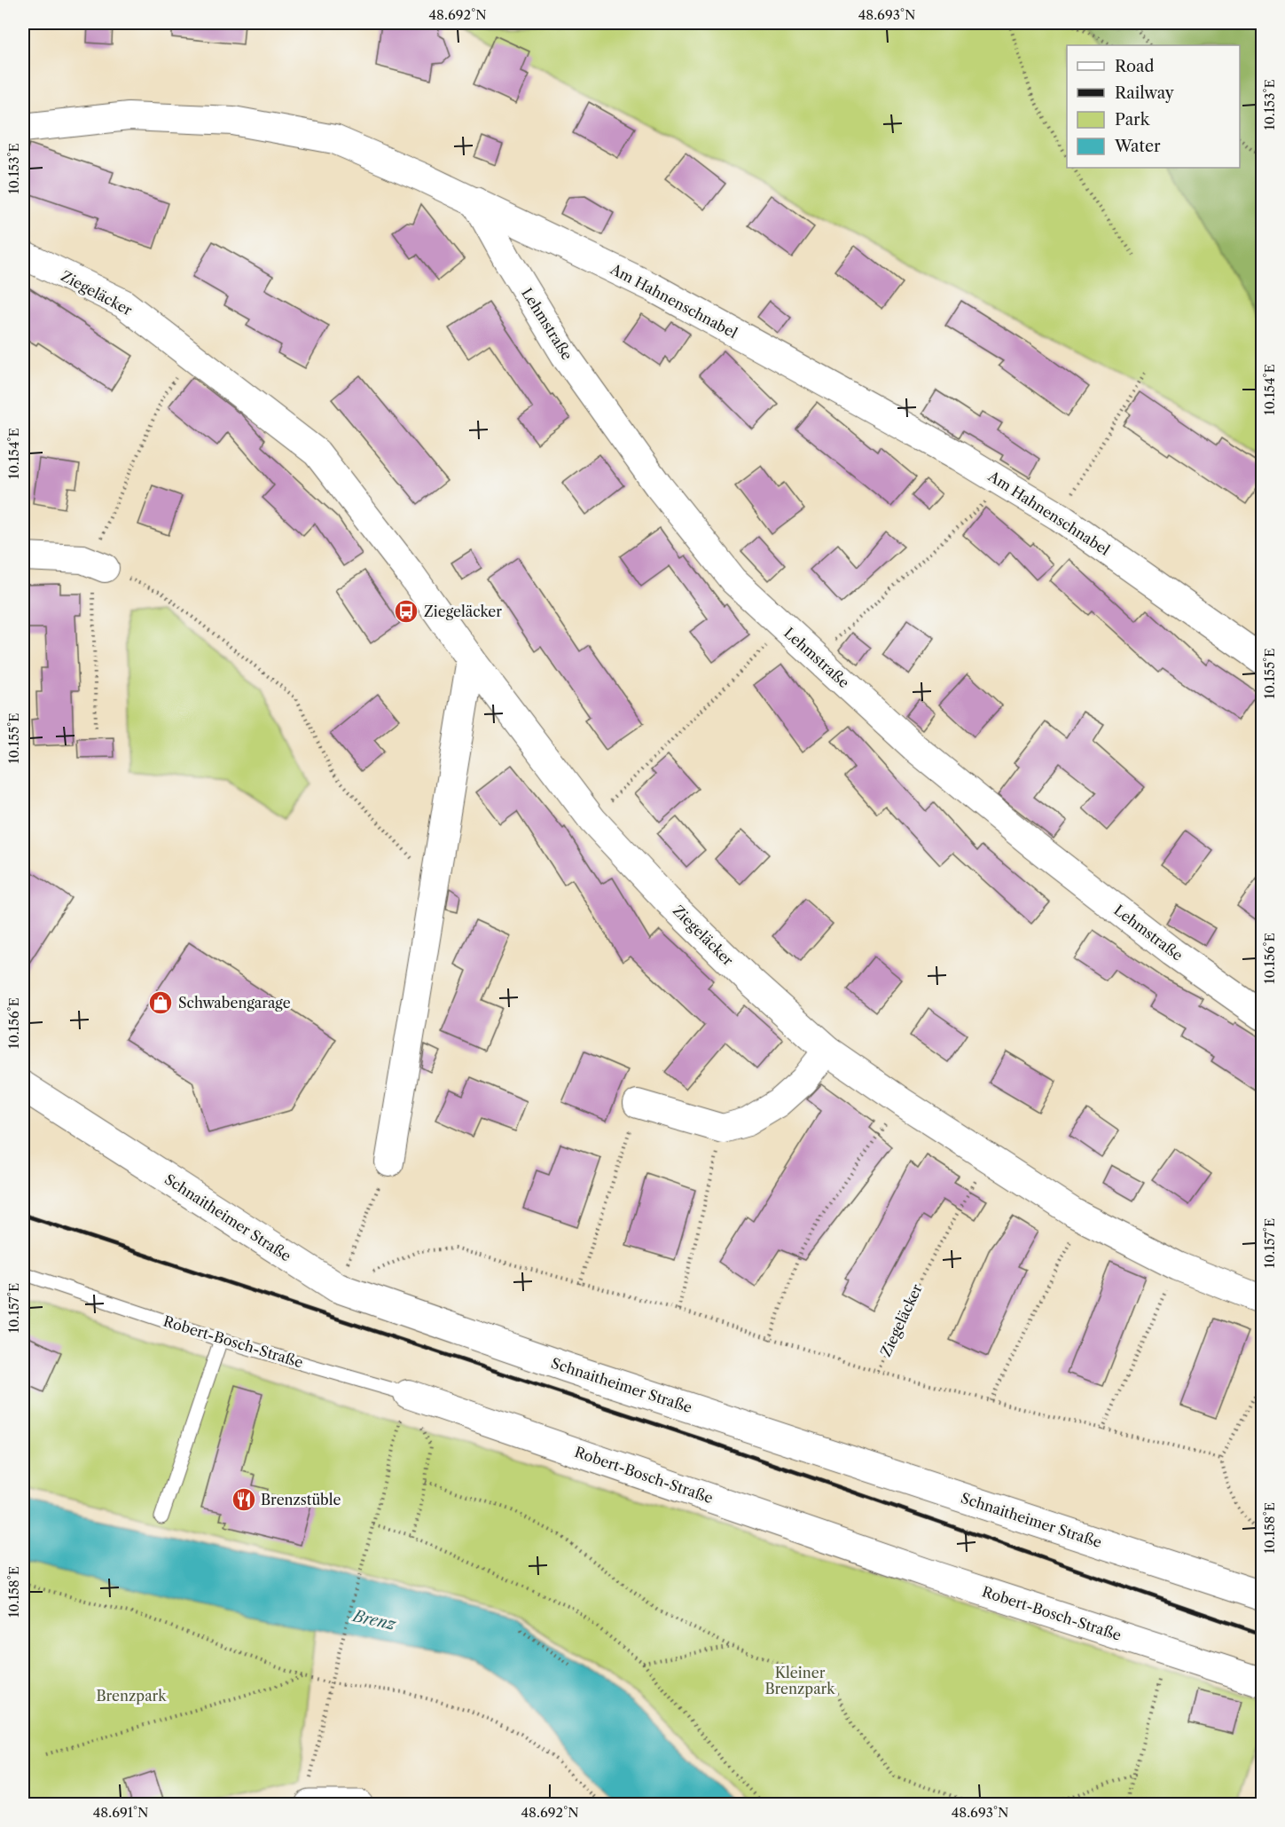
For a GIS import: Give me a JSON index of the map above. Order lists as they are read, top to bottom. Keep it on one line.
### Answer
{"streets":{"street":["Ziegeläcker","Am Hahnenschnabel","Lehmstraße","Schnaitheimer Straße","Robert-Bosch-Straße"]},"crossings":[["Am Hahnenschnabel","Lehmstraße"]],"water":["Brenz"],"parks":["Kleiner Brenzpark","Brenzpark"],"places":{"bus stop":["Ziegeläcker"],"shop":["Schwabengarage"],"restaurant":["Brenzstüble"]},"legend":["Road","Railway","Park","Water"],"coordinates":["48.692°N","48.693°N","10.153°E","10.154°E","10.155°E","10.156°E","10.157°E","10.158°E","48.691°N"]}
